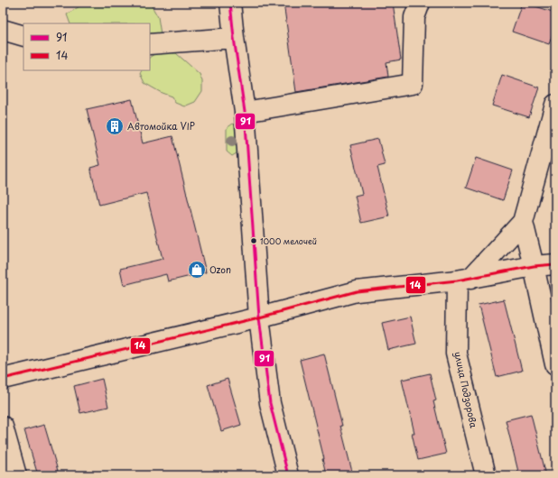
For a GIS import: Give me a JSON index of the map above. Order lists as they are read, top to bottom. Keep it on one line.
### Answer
{"streets":{"street":["улица Подзорова"]},"places":{"building":["Автомойка VIP"],"other":["1000 мелочей"],"shop":["Ozon"]},"lines":["transit line 91","transit line 14"],"legend":["91","14"]}
